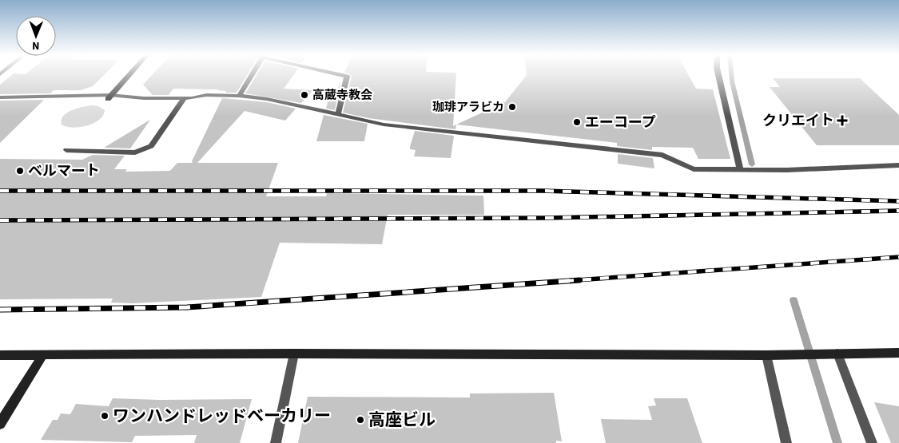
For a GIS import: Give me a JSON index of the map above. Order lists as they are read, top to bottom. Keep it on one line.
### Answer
{"places":{"other":["高蔵寺教会","珈琲アラビカ","エーコープ","ベルマート","ワンハンドレッドベーカリー","高座ビル"],"health":["クリエイト"]},"north":"bottom"}
